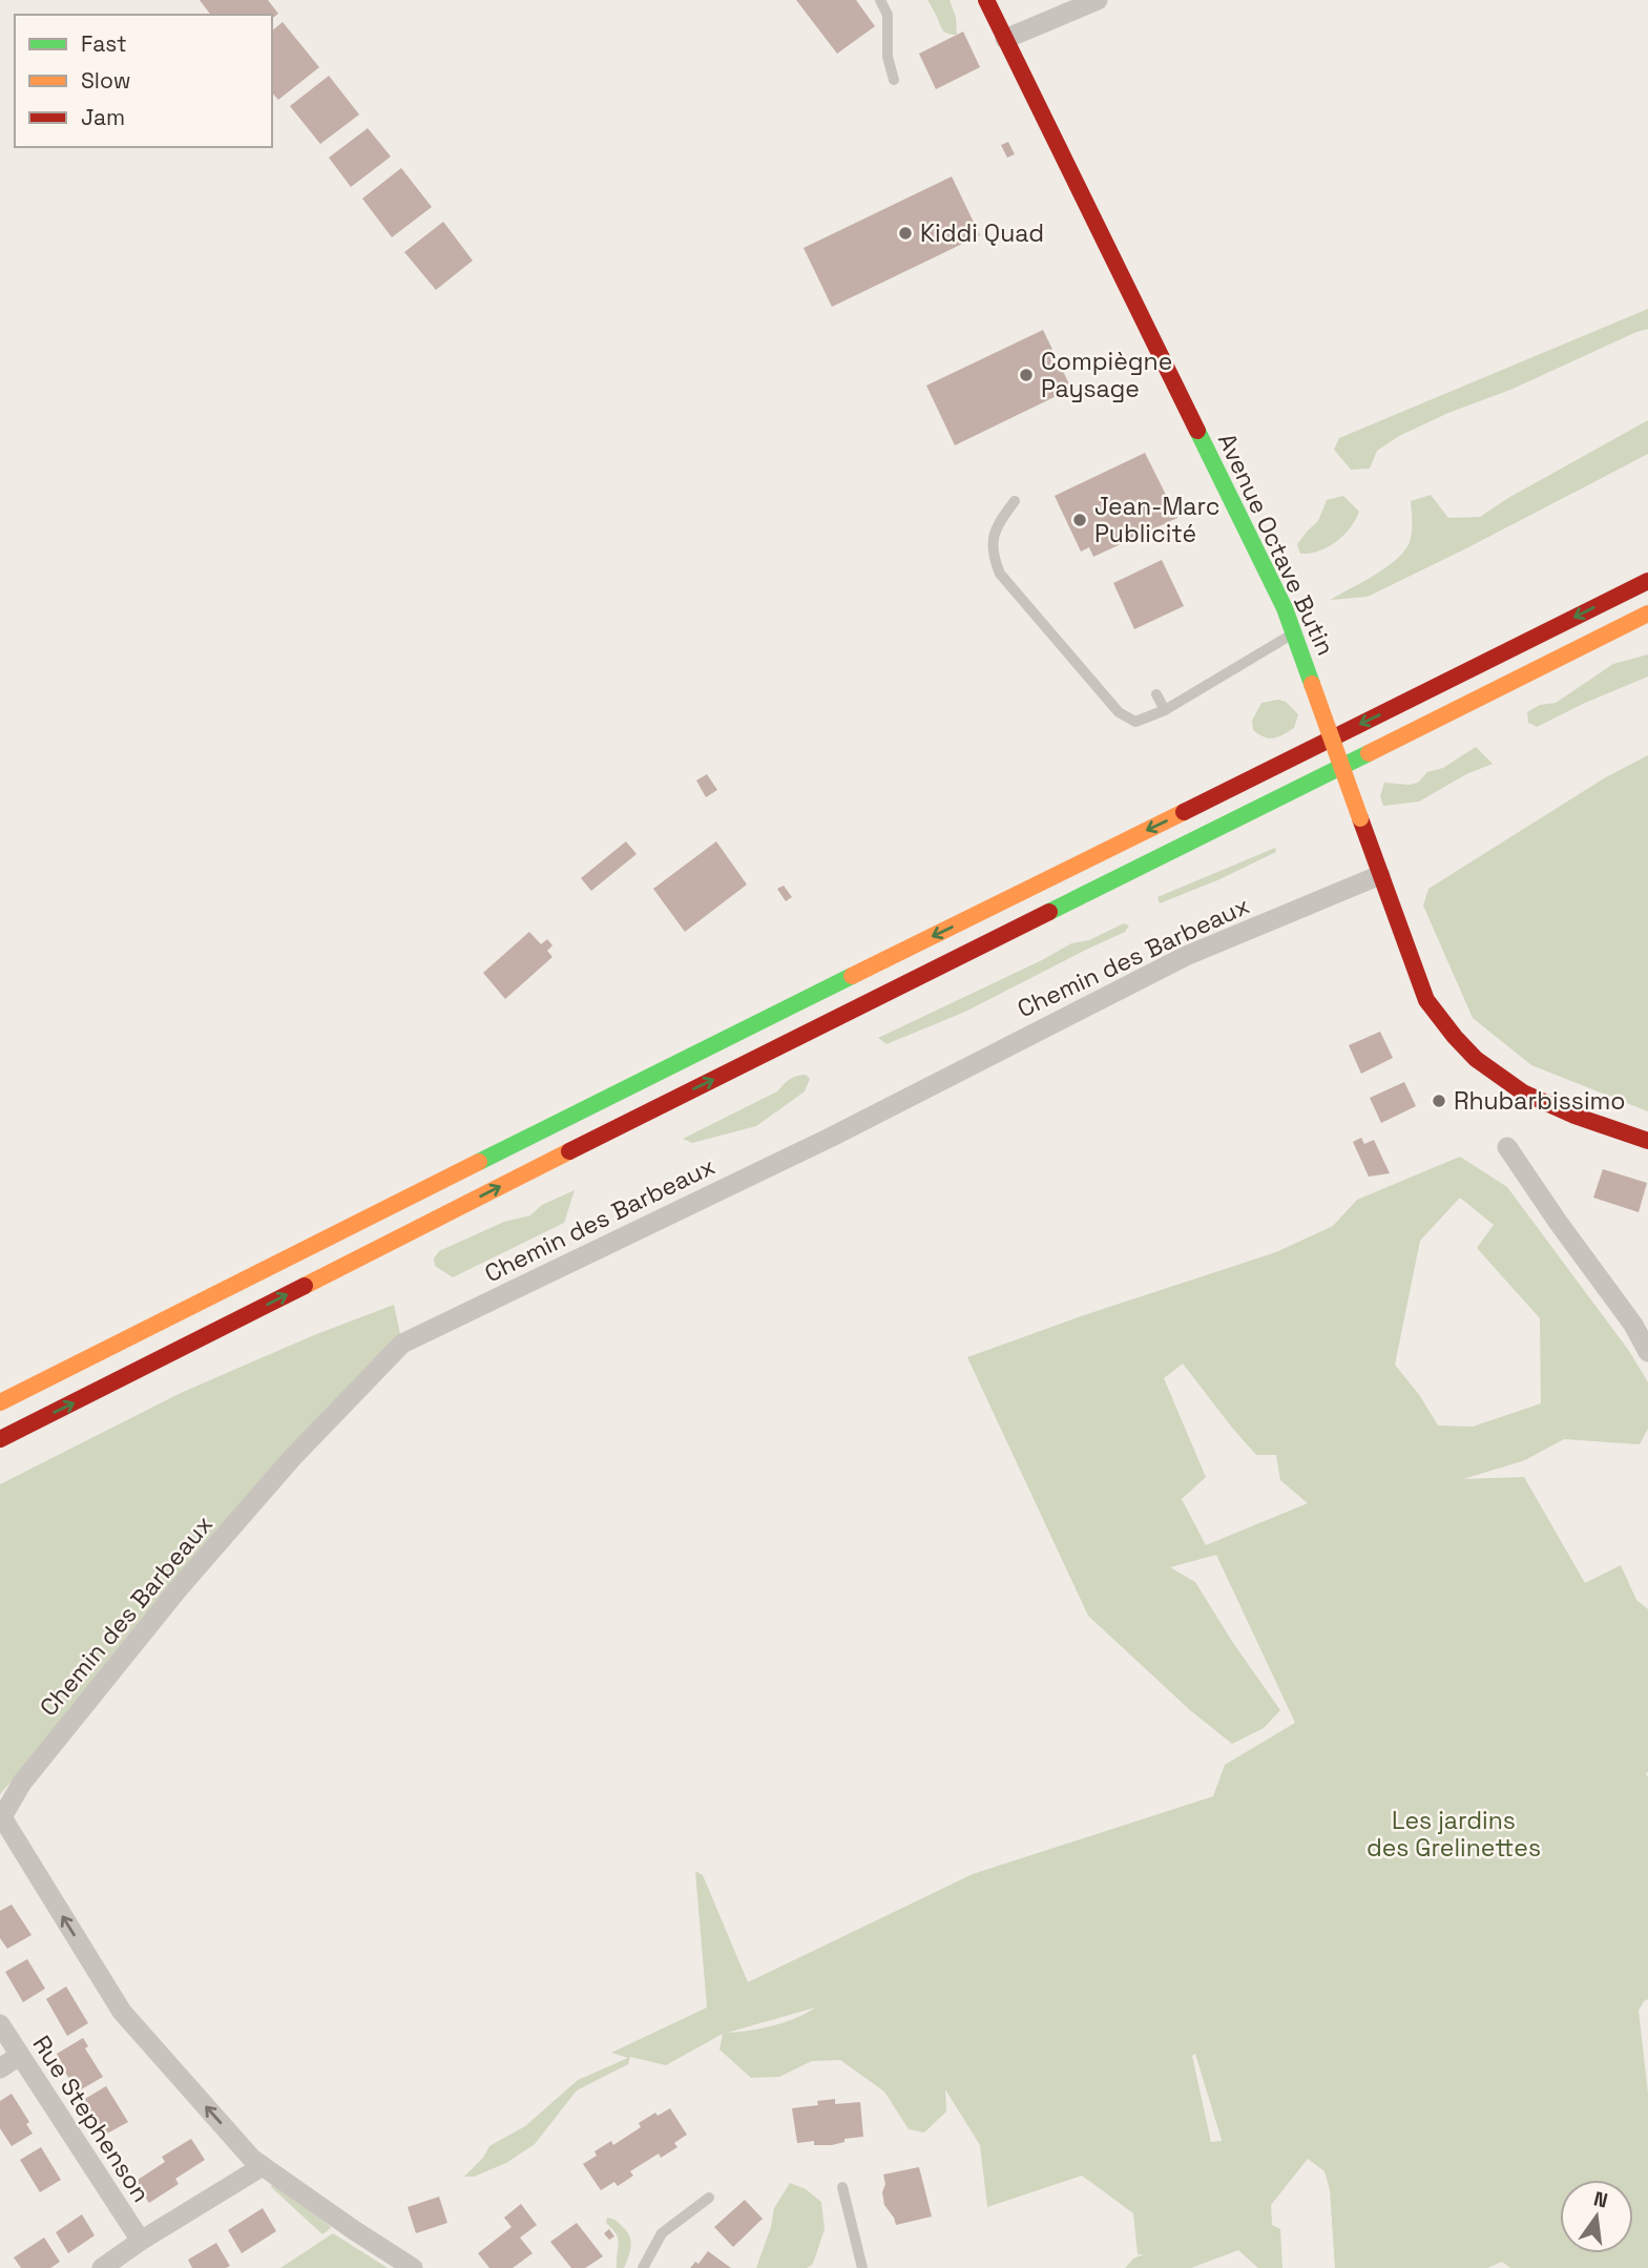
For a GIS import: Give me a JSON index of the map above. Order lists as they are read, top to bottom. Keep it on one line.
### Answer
{"streets":{"main road":["Avenue Octave Butin"],"street":["Chemin des Barbeaux","Rue Stephenson"]},"crossings":[["Avenue Octave Butin","Chemin des Barbeaux"]],"parks":["Les jardins des Grelinettes"],"places":["Kiddi Quad","Compiègne Paysage","Jean-Marc Publicité","Rhubarbissimo"],"legend":["Fast","Slow","Jam"],"north":"top"}
